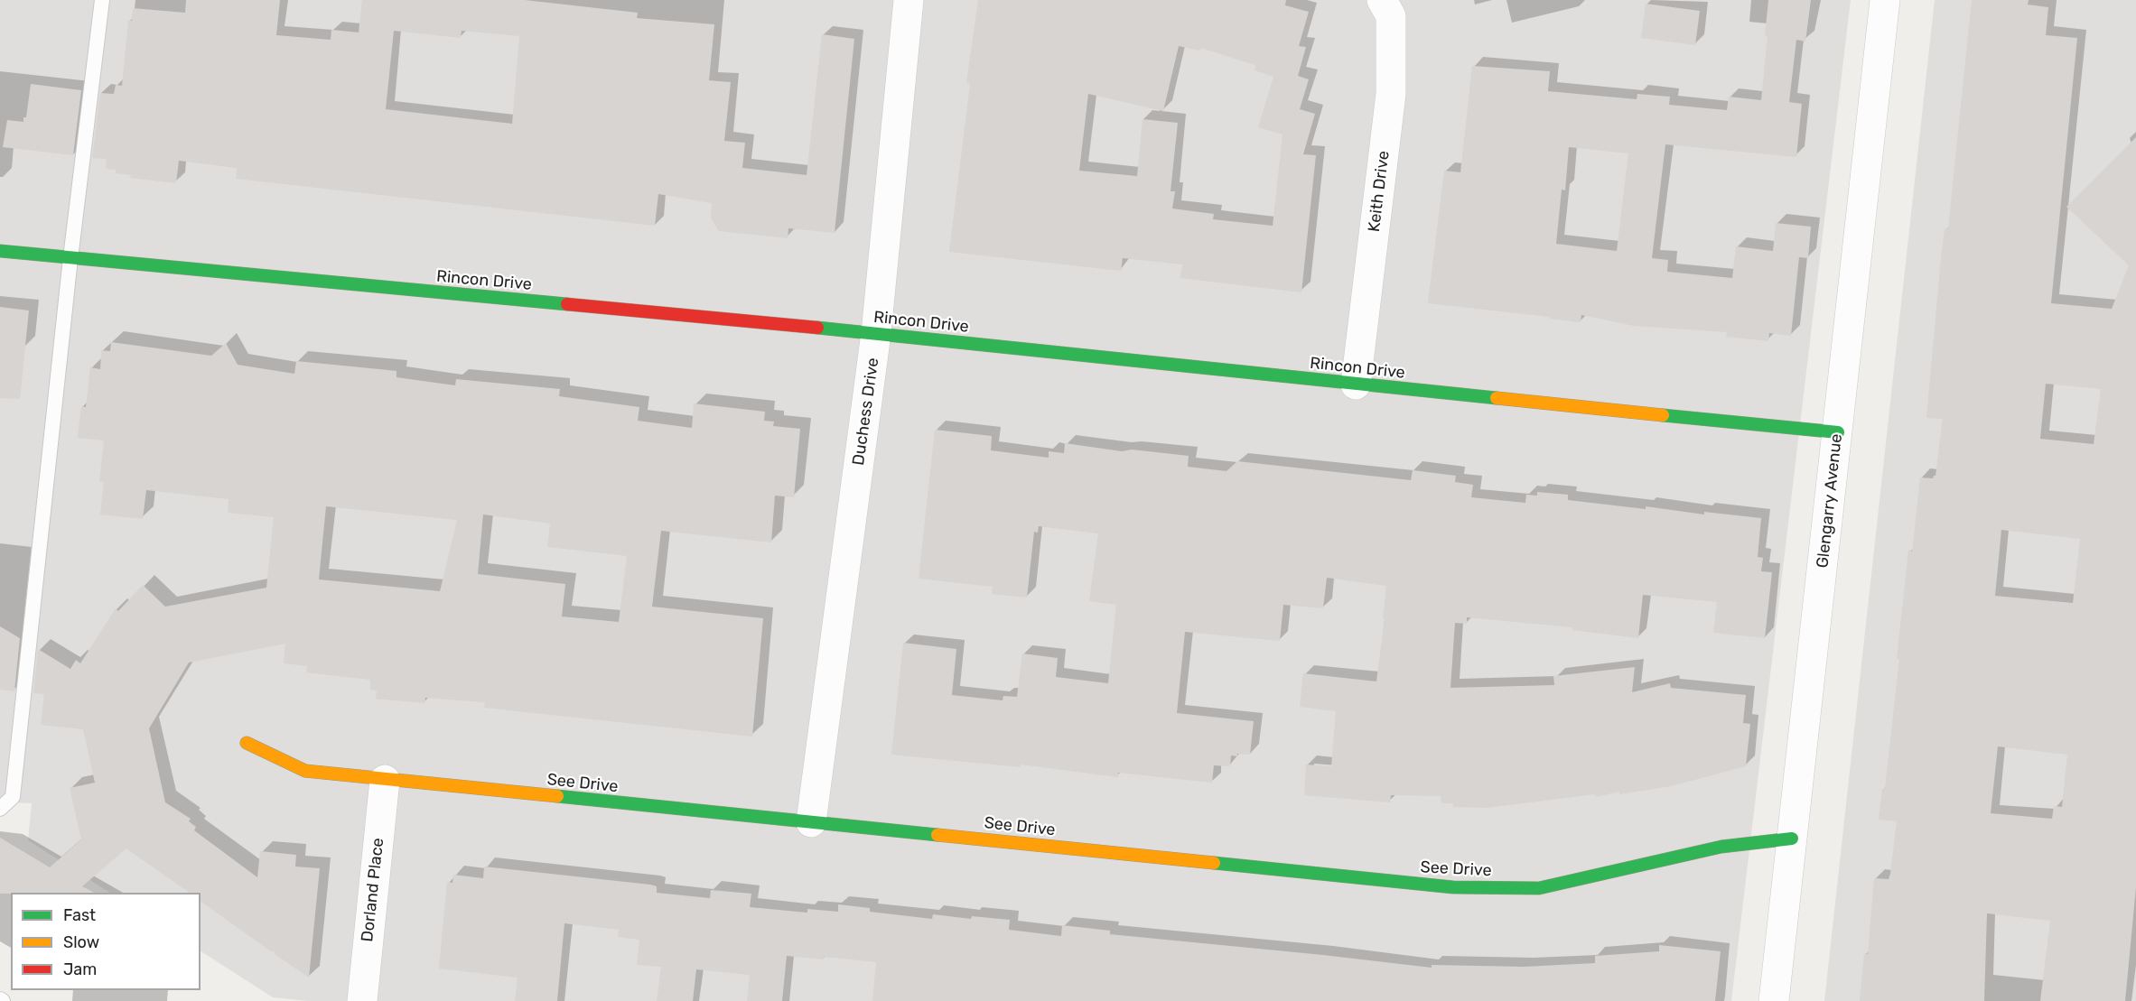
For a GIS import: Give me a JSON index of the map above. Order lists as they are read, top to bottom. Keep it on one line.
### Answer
{"streets":{"street":["Keith Drive","Rincon Drive","Duchess Drive","Glengarry Avenue","See Drive","Dorland Place"]},"crossings":[["Keith Drive","Rincon Drive"],["Rincon Drive","Duchess Drive"],["Rincon Drive","Glengarry Avenue"],["Duchess Drive","See Drive"],["Glengarry Avenue","See Drive"],["See Drive","Dorland Place"]],"legend":["Fast","Slow","Jam"]}
